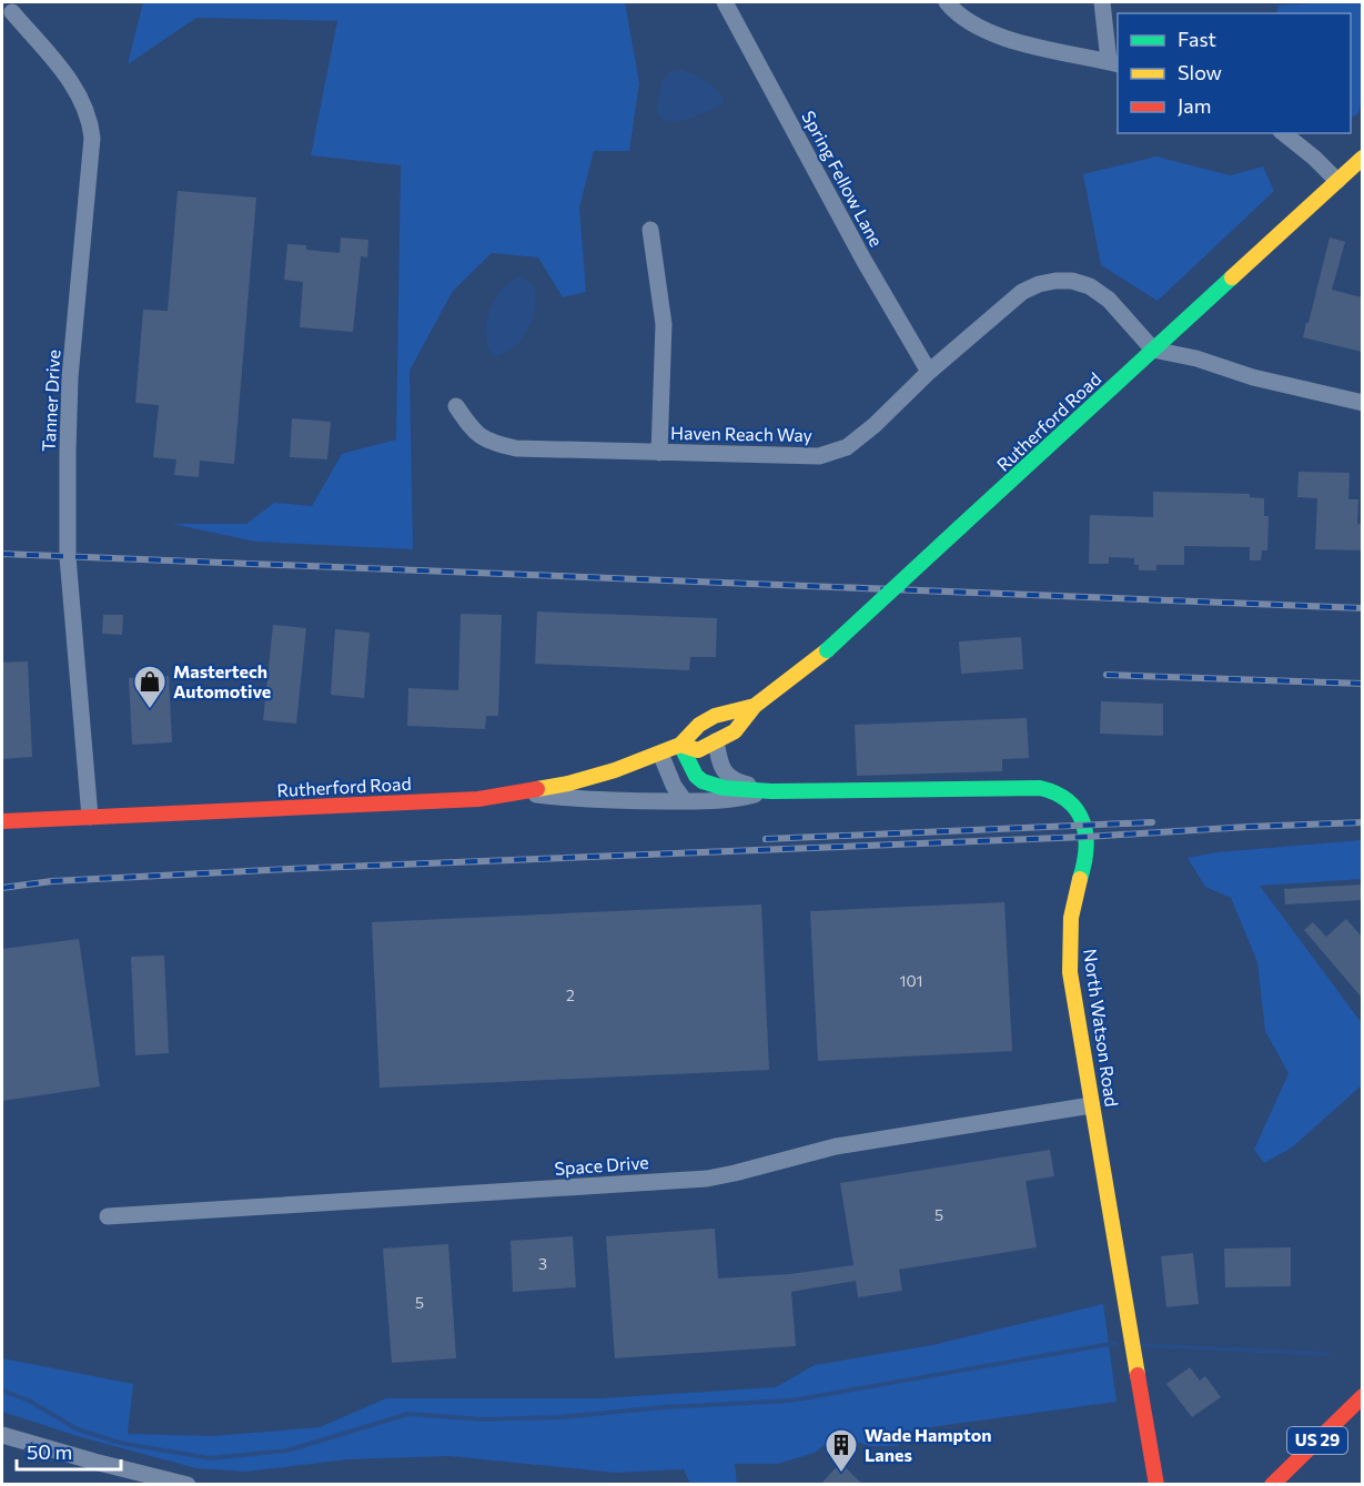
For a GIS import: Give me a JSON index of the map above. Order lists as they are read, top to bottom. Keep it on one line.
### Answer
{"streets":{"street":["Spring Fellow Lane","Tanner Drive","Rutherford Road","Haven Reach Way","North Watson Road","Space Drive","US 29"]},"crossings":[["Spring Fellow Lane","Haven Reach Way"],["Tanner Drive","Rutherford Road"],["Rutherford Road","Haven Reach Way"],["Rutherford Road","North Watson Road"],["North Watson Road","Space Drive"]],"places":{"shop":["Mastertech Automotive"],"building":["Wade Hampton Lanes"]},"house_numbers":["101","2","5","3","5"],"legend":["Fast","Slow","Jam"],"scale_bar":"50 m"}
